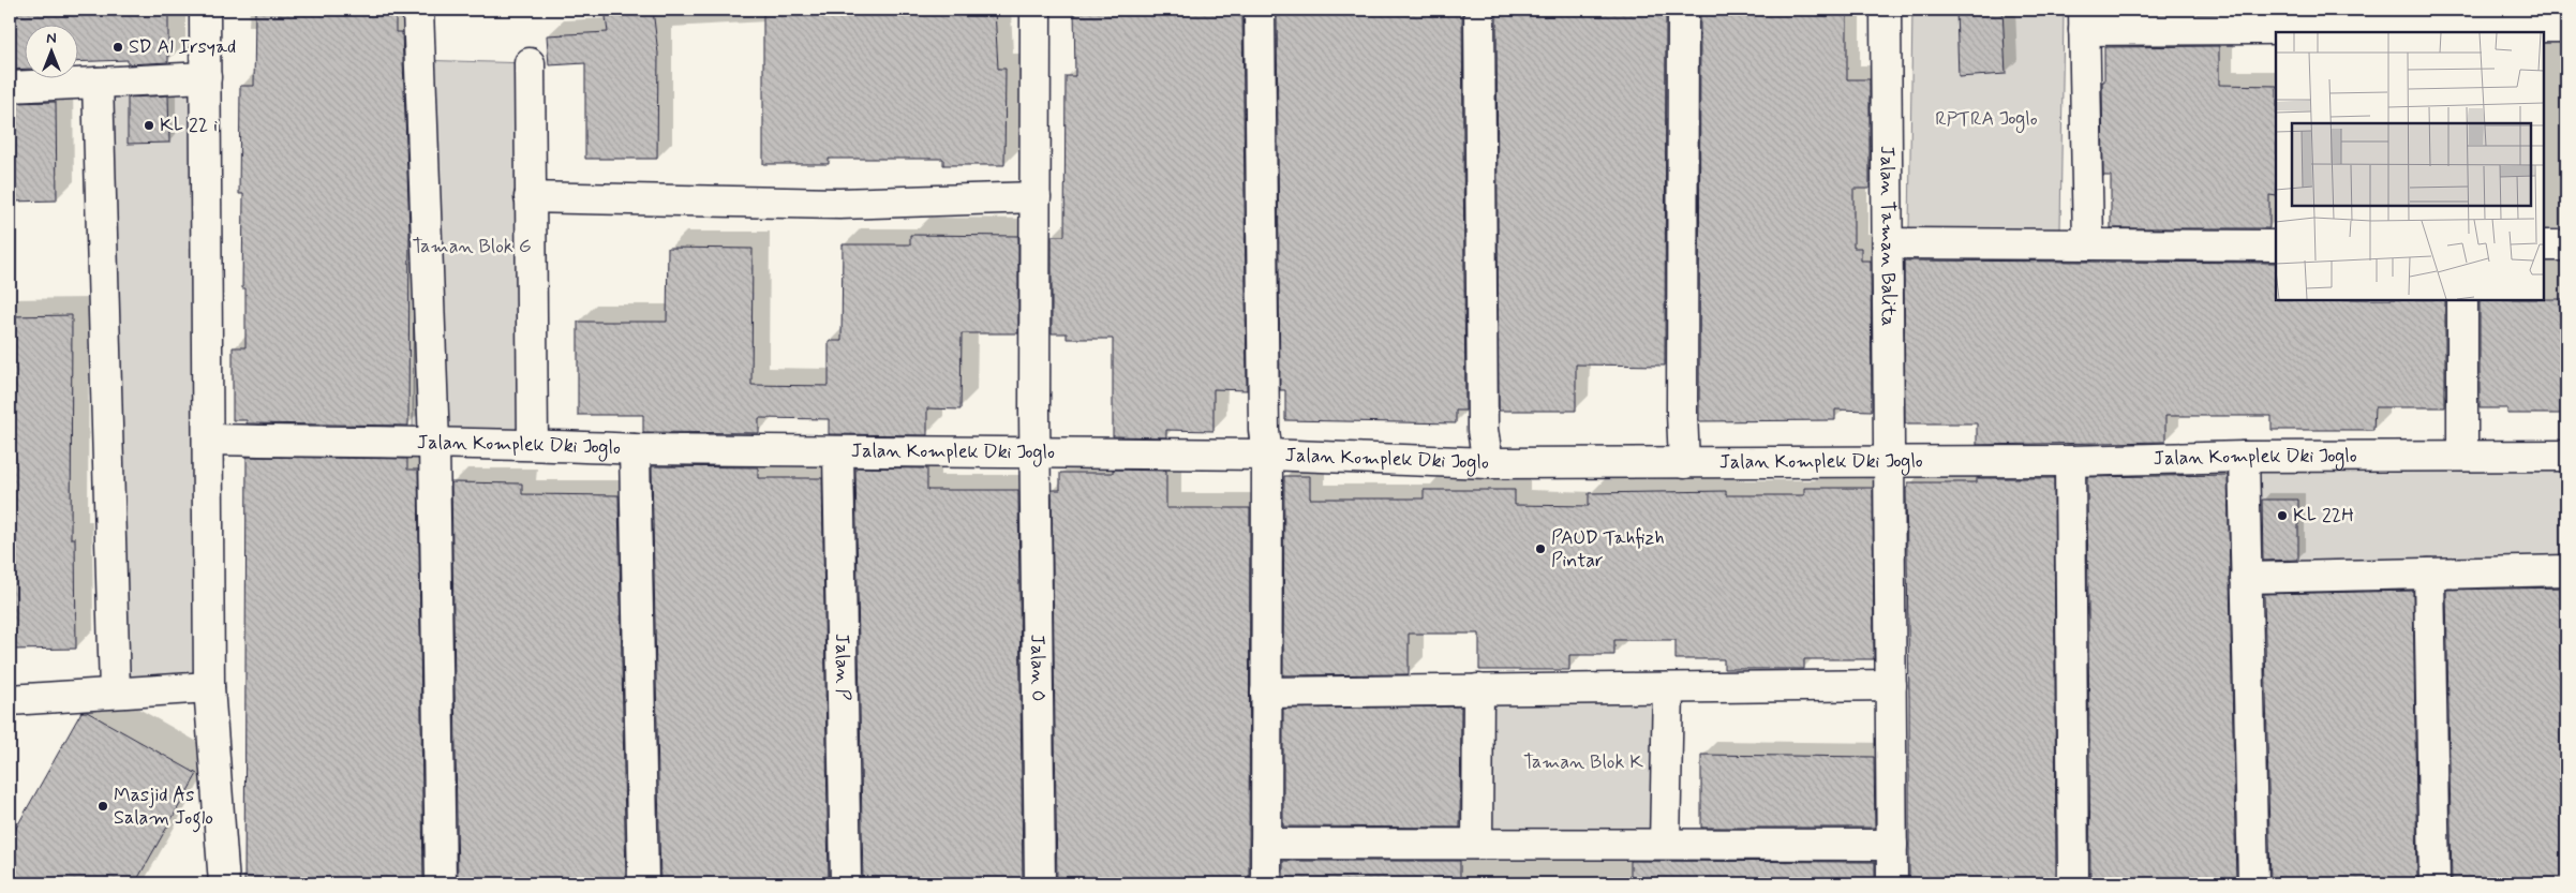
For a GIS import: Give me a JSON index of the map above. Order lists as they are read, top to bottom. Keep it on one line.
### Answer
{"streets":{"street":["Jalan Taman Balita","Jalan Komplek Dki Joglo","Jalan P","Jalan O"]},"crossings":[["Jalan Taman Balita","Jalan Komplek Dki Joglo"],["Jalan Komplek Dki Joglo","Jalan P"],["Jalan Komplek Dki Joglo","Jalan O"]],"parks":["RPTRA Joglo","Taman Blok G","Taman Blok K"],"places":["SD Al Irsyad","KL 22 i","KL 22H","PAUD Tahfizh Pintar","Masjid As Salam Joglo"],"north":"top"}
